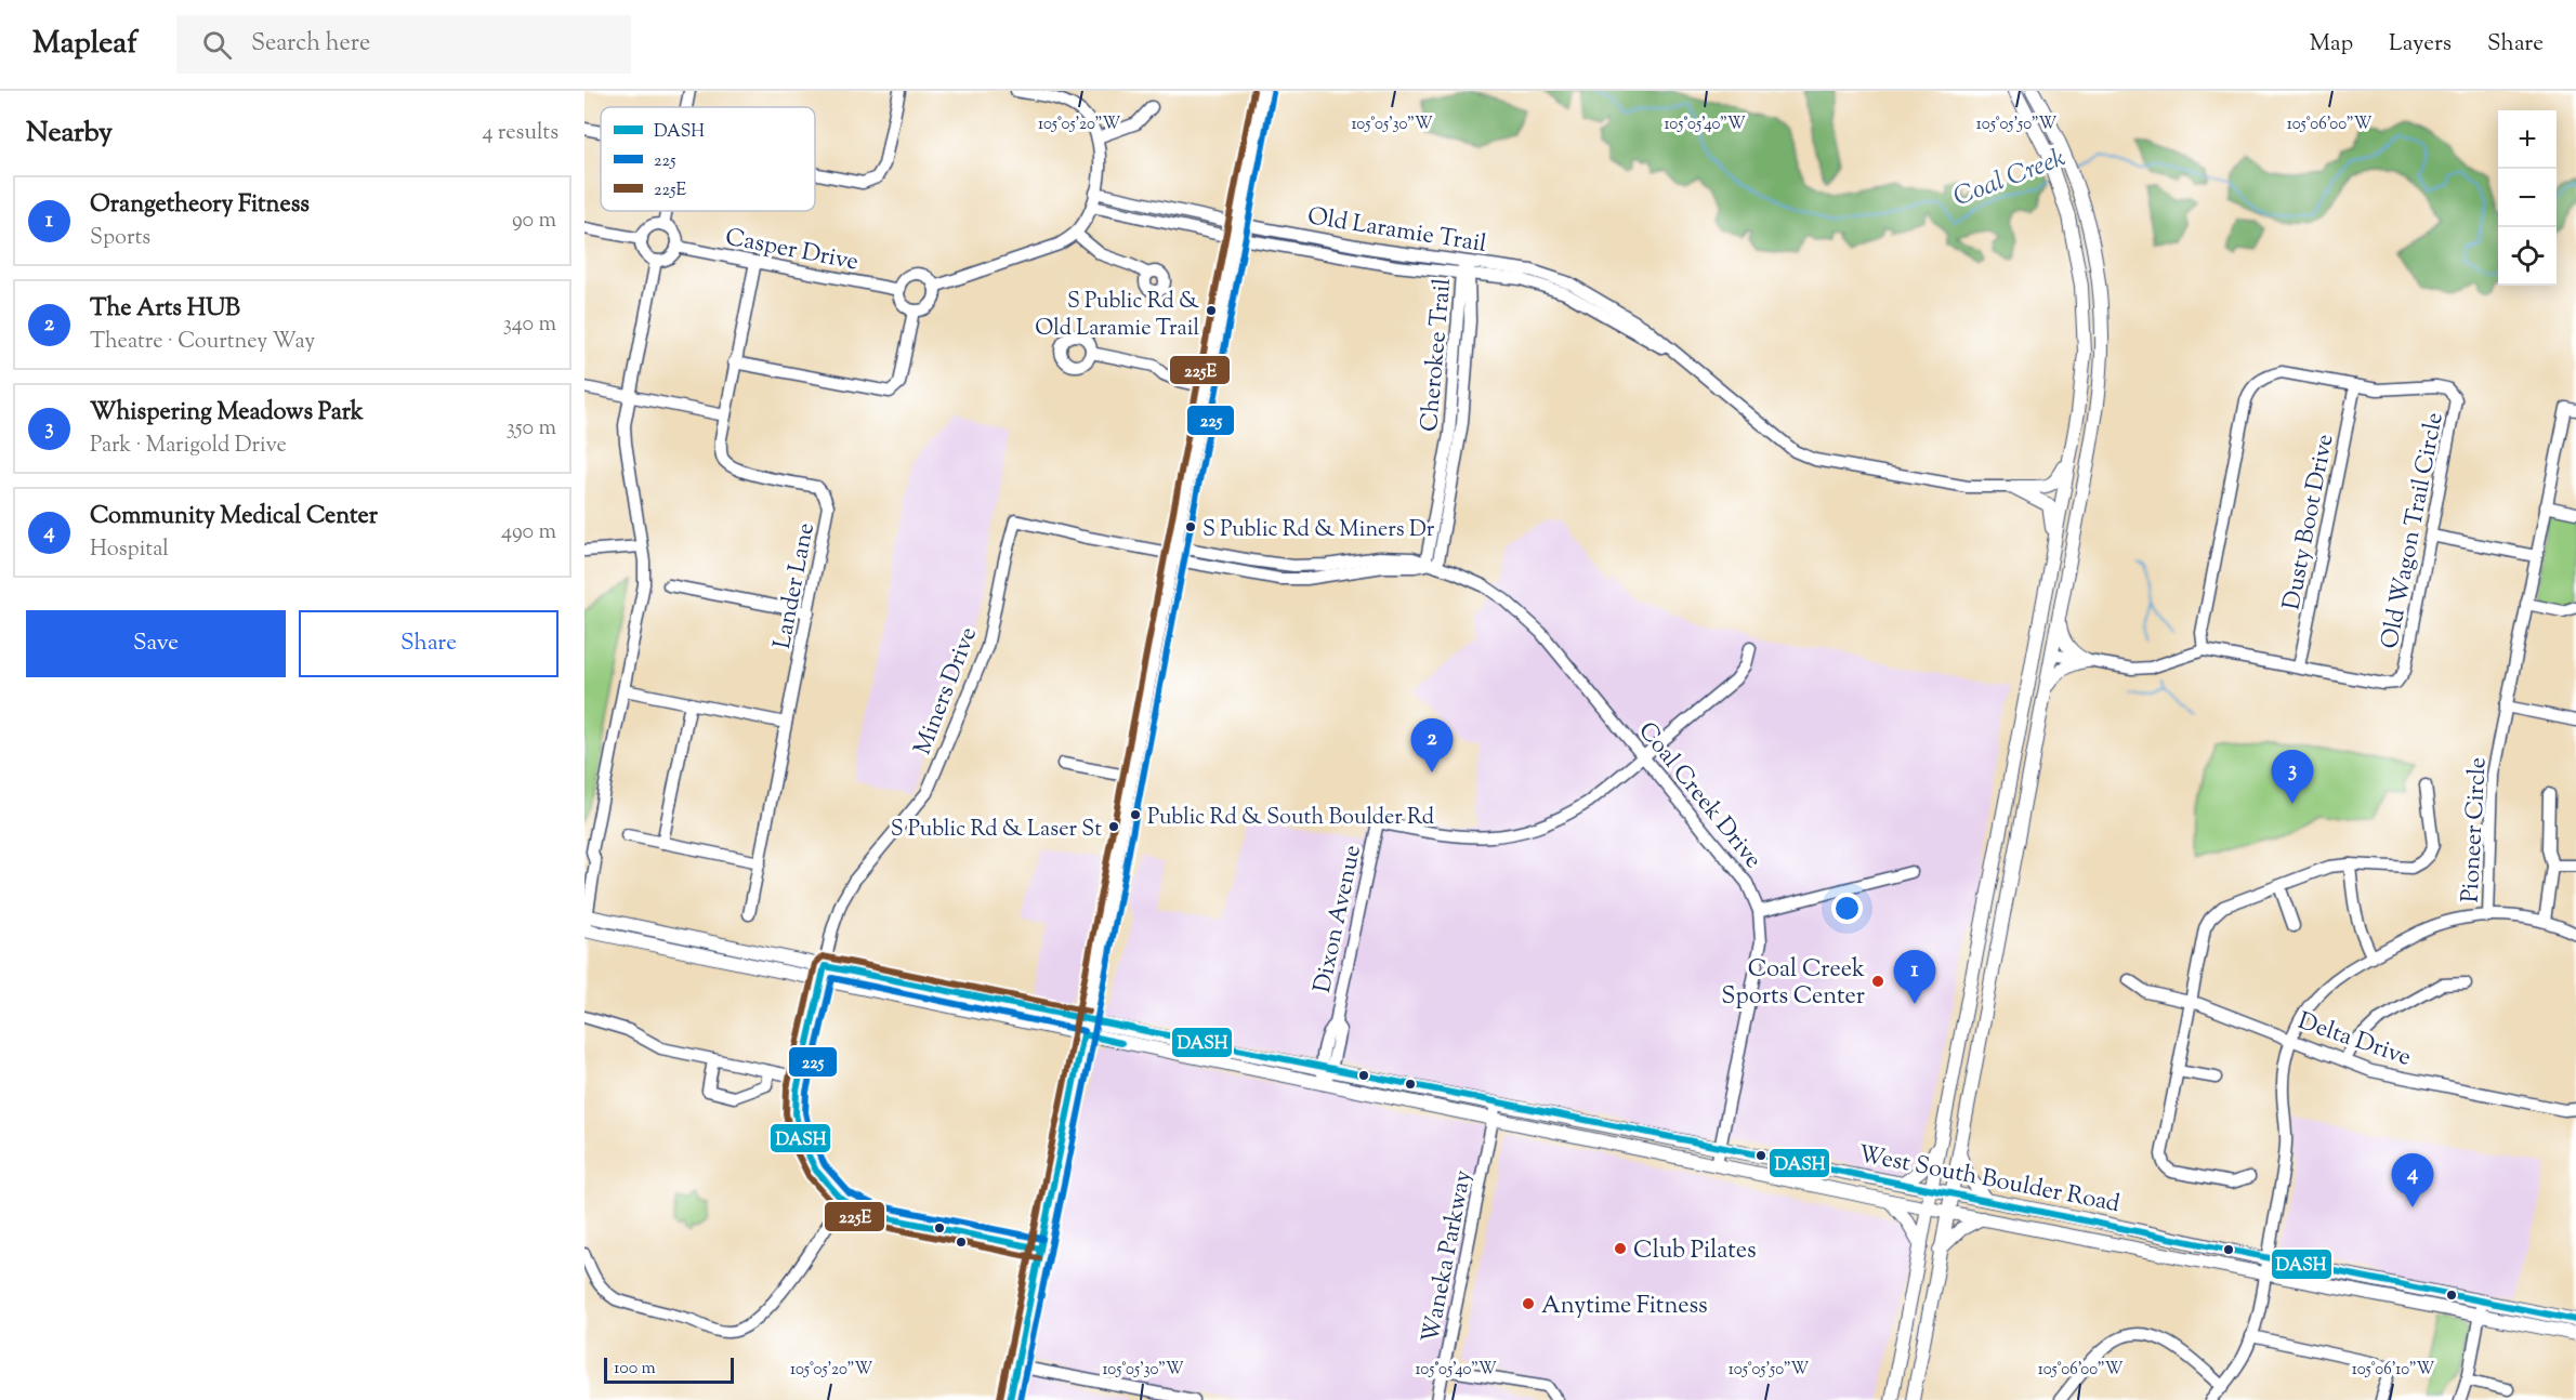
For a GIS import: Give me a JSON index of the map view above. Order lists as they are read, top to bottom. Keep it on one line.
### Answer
{"streets":{"main road":["West South Boulder Road"],"street":["Old Laramie Trail","Casper Drive","Cherokee Trail","Dusty Boot Drive","Old Wagon Trail Circle","Lander Lane","Miners Drive","Coal Creek Drive","Pioneer Circle","Dixon Avenue","Delta Drive","Waneka Parkway"]},"crossings":[["Old Laramie Trail","Cherokee Trail"],["Casper Drive","Lander Lane"],["Cherokee Trail","Coal Creek Drive"],["Dusty Boot Drive","Old Wagon Trail Circle"],["Coal Creek Drive","Dixon Avenue"],["Coal Creek Drive","West South Boulder Road"],["Dixon Avenue","West South Boulder Road"],["West South Boulder Road","Waneka Parkway"]],"water":["Coal Creek"],"places":["S Public Rd & Old Laramie Trail","S Public Rd & Miners Dr","Public Rd & South Boulder Rd","S Public Rd & Laser St","Coal Creek Sports Center","Club Pilates","Anytime Fitness"],"lines":["transit line 225E","transit line 225","transit line DASH"],"legend":["DASH","225","225E"],"scale_bar":"100 m","page":{"header":"Mapleaf","search":"Search here","nav":["Map","Layers","Share"],"heading":["Nearby","4 results"],"map_buttons":["+","−"],"list":[{"mark":"1","name":"Orangetheory Fitness","note":"Sports","value":"90 m"},{"mark":"2","name":"The Arts HUB","note":"Theatre · Courtney Way","value":"340 m"},{"mark":"3","name":"Whispering Meadows Park","note":"Park · Marigold Drive","value":"350 m"},{"mark":"4","name":"Community Medical Center","note":"Hospital","value":"490 m"}],"buttons":["Save","Share"],"pins":["2","3","1","4"],"scale":"100 m"},"coordinates":["105°05'20\"W","105°05'30\"W","105°05'40\"W","105°05'50\"W","105°06'00\"W","105°06'10\"W"]}
